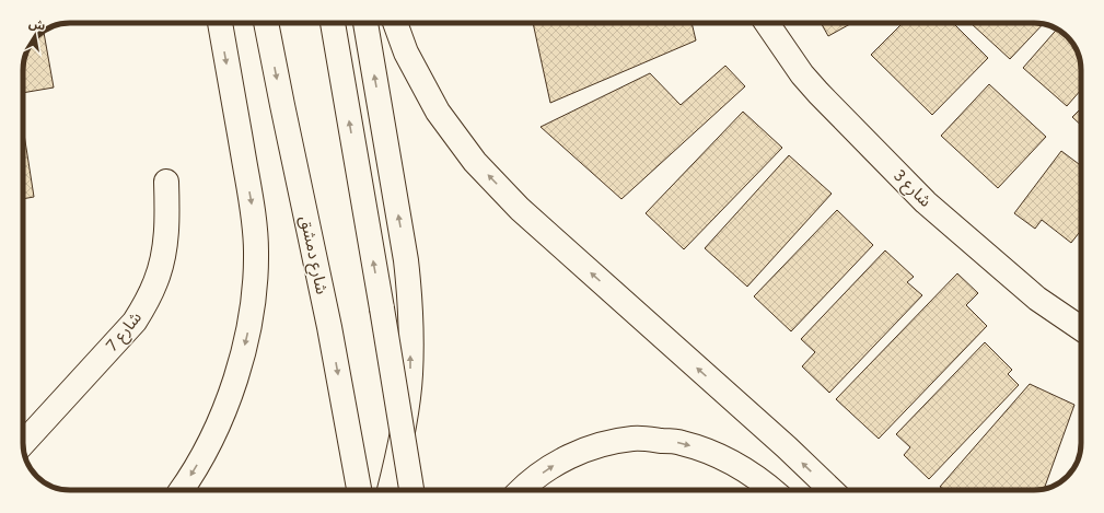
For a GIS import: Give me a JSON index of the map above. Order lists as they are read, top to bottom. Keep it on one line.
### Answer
{"streets":{"main road":["شارع 3","شارع دمشق","شارع 7"]},"north":"top"}
